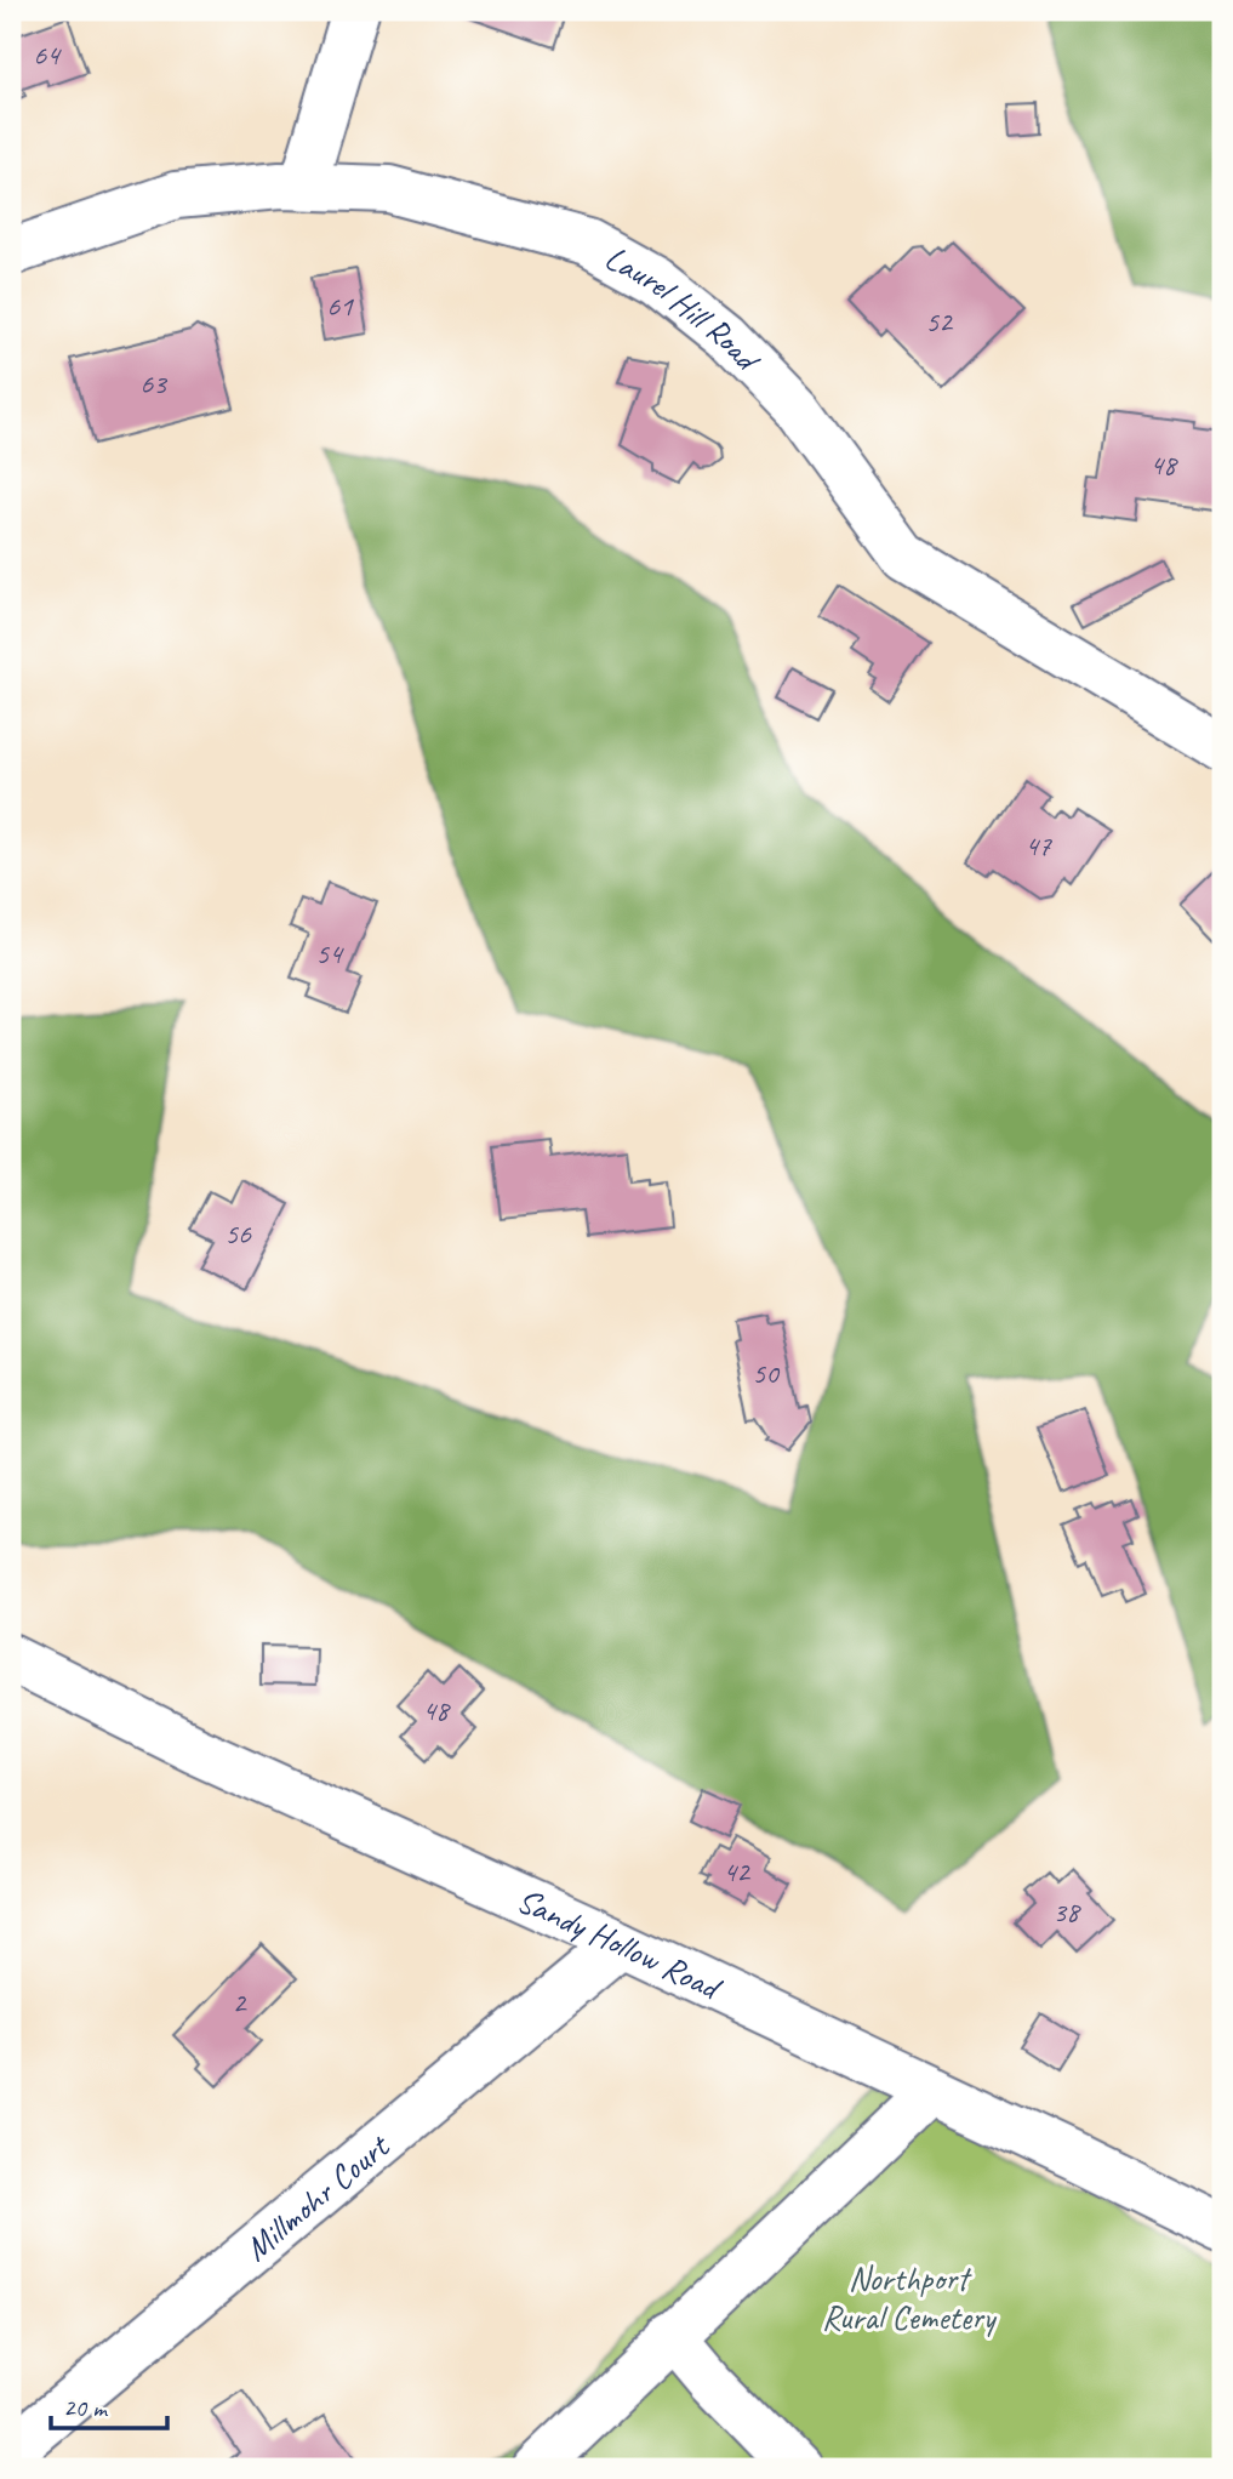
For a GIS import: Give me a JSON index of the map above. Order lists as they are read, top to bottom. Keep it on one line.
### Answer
{"streets":{"street":["Laurel Hill Road","Sandy Hollow Road","Millmohr Court"]},"crossings":[["Sandy Hollow Road","Millmohr Court"]],"parks":["Northport Rural Cemetery"],"house_numbers":["64","61","52","63","48","47","54","56","50","48","42","38","2"],"scale_bar":"20 m"}
